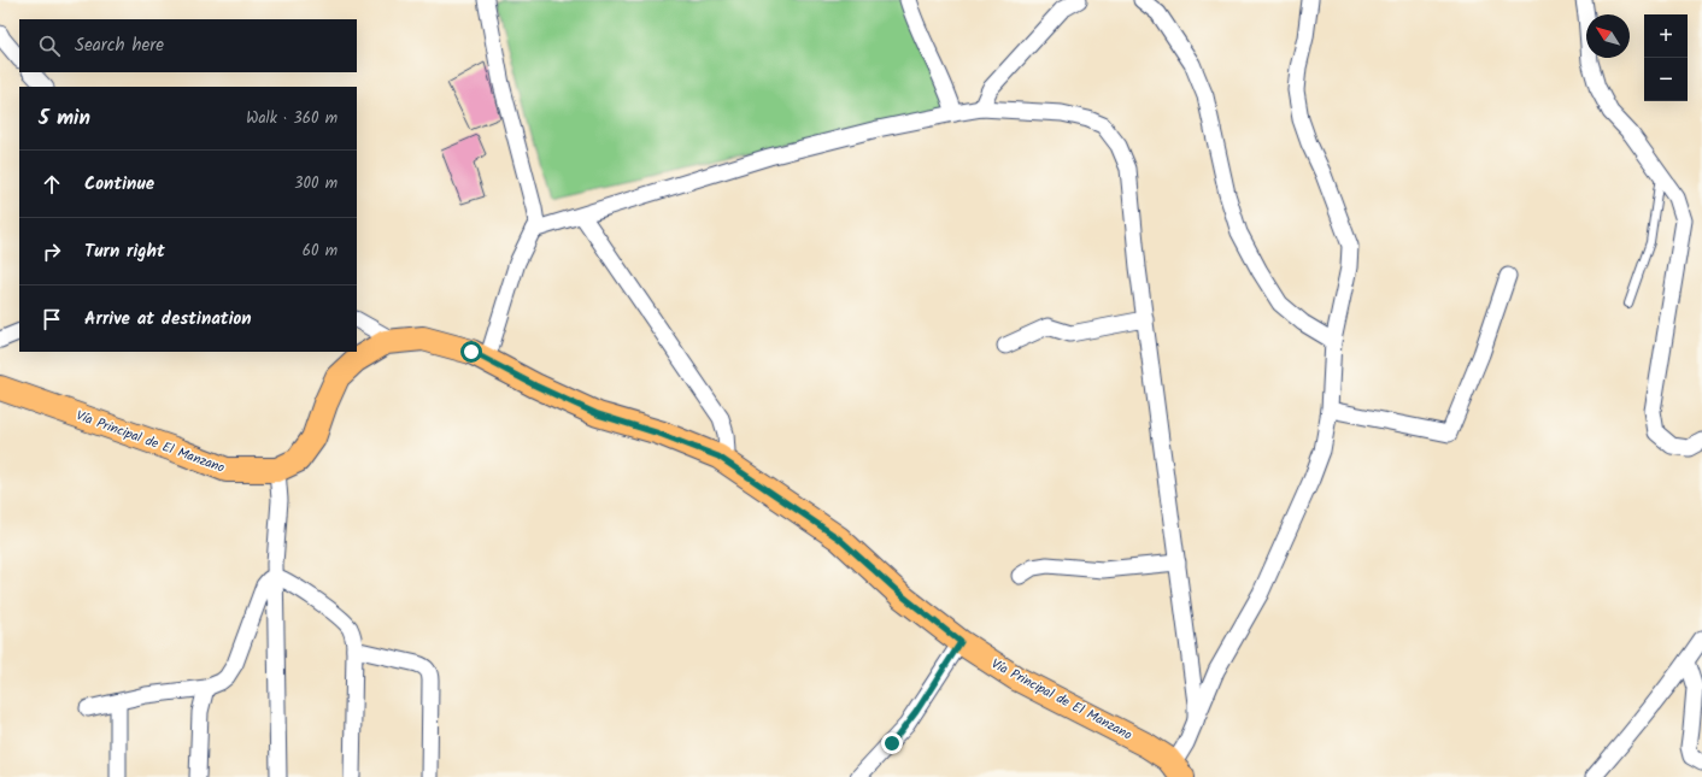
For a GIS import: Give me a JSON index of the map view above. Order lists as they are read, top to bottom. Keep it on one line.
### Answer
{"streets":{"main road":["Vía Principal de El Manzano"]},"north":"top left","page":{"map_buttons":["+","−"],"search":"Search here","heading":["5 min","Walk · 360 m"],"list":[["Continue","300 m"],["Turn right","60 m"],"Arrive at destination"]}}
